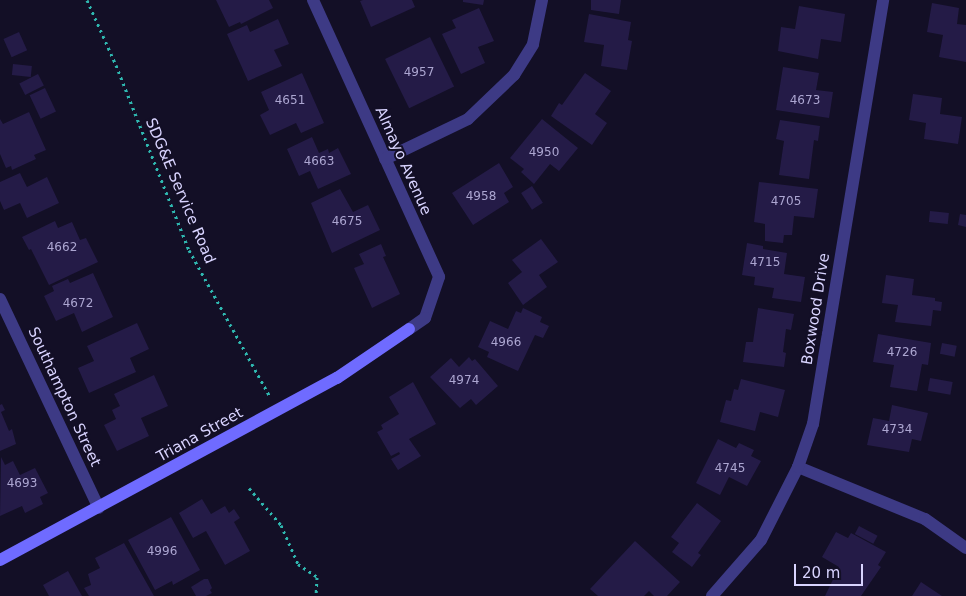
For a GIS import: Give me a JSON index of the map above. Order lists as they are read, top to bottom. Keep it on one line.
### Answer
{"streets":{"street":["Almayo Avenue","Boxwood Drive","Southampton Street","Triana Street"],"path":["SDG&E Service Road"]},"crossings":[["Almayo Avenue","Triana Street"],["SDG&E Service Road","Triana Street"],["Southampton Street","Triana Street"]],"house_numbers":["4957","4651","4673","4950","4663","4958","4705","4675","4662","4715","4672","4966","4726","4974","4734","4745","4693","4996"],"scale_bar":"20 m"}
